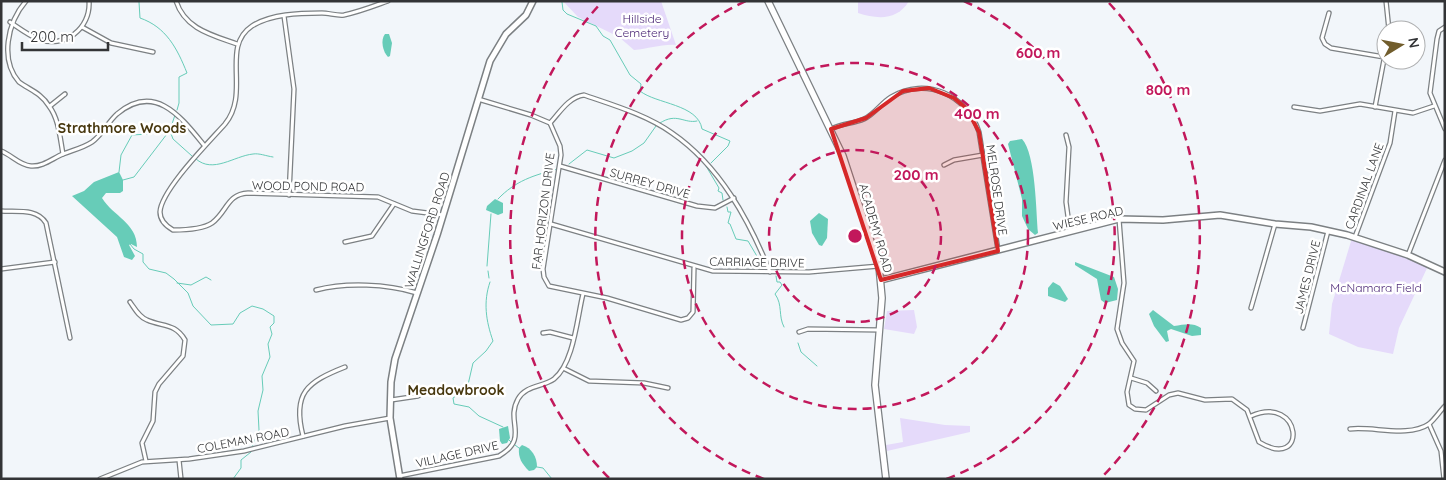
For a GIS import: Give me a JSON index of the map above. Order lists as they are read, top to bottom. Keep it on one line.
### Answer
{"streets":{"main road":["ACADEMY ROAD"],"street":["SURREY DRIVE","WOOD POND ROAD","CARDINAL LANE","MELROSE DRIVE","FAR HORIZON DRIVE","WIESE ROAD","WALLINGFORD ROAD","CARRIAGE DRIVE","JAMES DRIVE","COLEMAN ROAD","VILLAGE DRIVE"]},"crossings":[["SURREY DRIVE","FAR HORIZON DRIVE"],["WOOD POND ROAD","WALLINGFORD ROAD"],["CARDINAL LANE","WIESE ROAD"],["MELROSE DRIVE","WIESE ROAD"],["MELROSE DRIVE","ACADEMY ROAD"],["FAR HORIZON DRIVE","CARRIAGE DRIVE"],["WIESE ROAD","ACADEMY ROAD"],["WIESE ROAD","JAMES DRIVE"],["ACADEMY ROAD","CARRIAGE DRIVE"],["WALLINGFORD ROAD","COLEMAN ROAD"],["WALLINGFORD ROAD","VILLAGE DRIVE"]],"districts":["Strathmore Woods","Meadowbrook"],"parks":["Hillside Cemetery","McNamara Field"],"scale_bar":"200 m","north":"right","rings":["600 m","800 m","400 m","200 m"]}
